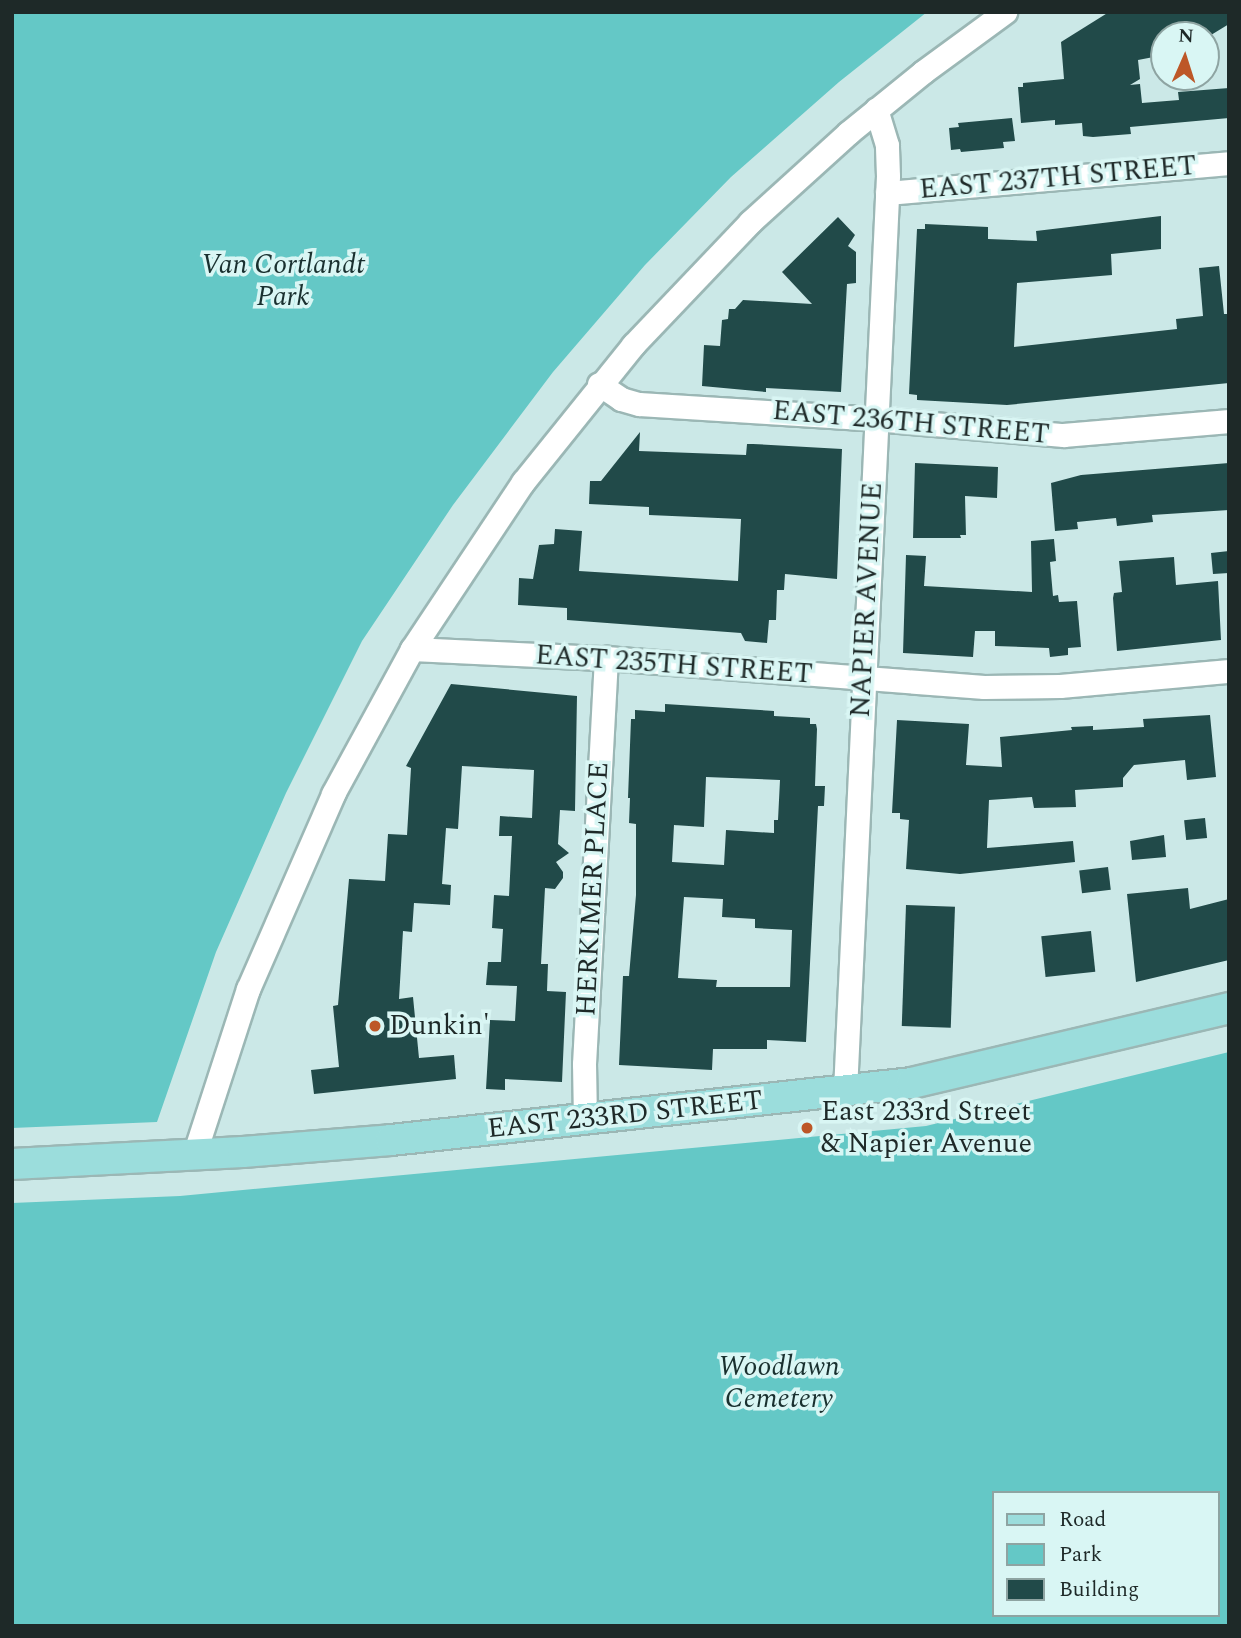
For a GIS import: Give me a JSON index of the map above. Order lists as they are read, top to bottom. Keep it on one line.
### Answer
{"streets":{"main road":["EAST 233RD STREET"],"street":["EAST 237TH STREET","EAST 236TH STREET","NAPIER AVENUE","EAST 235TH STREET","HERKIMER PLACE"]},"crossings":[["EAST 237TH STREET","NAPIER AVENUE"],["EAST 236TH STREET","NAPIER AVENUE"],["NAPIER AVENUE","EAST 235TH STREET"],["NAPIER AVENUE","EAST 233RD STREET"],["EAST 235TH STREET","HERKIMER PLACE"],["HERKIMER PLACE","EAST 233RD STREET"]],"parks":["Van Cortlandt Park","Woodlawn Cemetery"],"places":["Dunkin'","East 233rd Street & Napier Avenue"],"legend":["Road","Park","Building"],"north":"top"}
